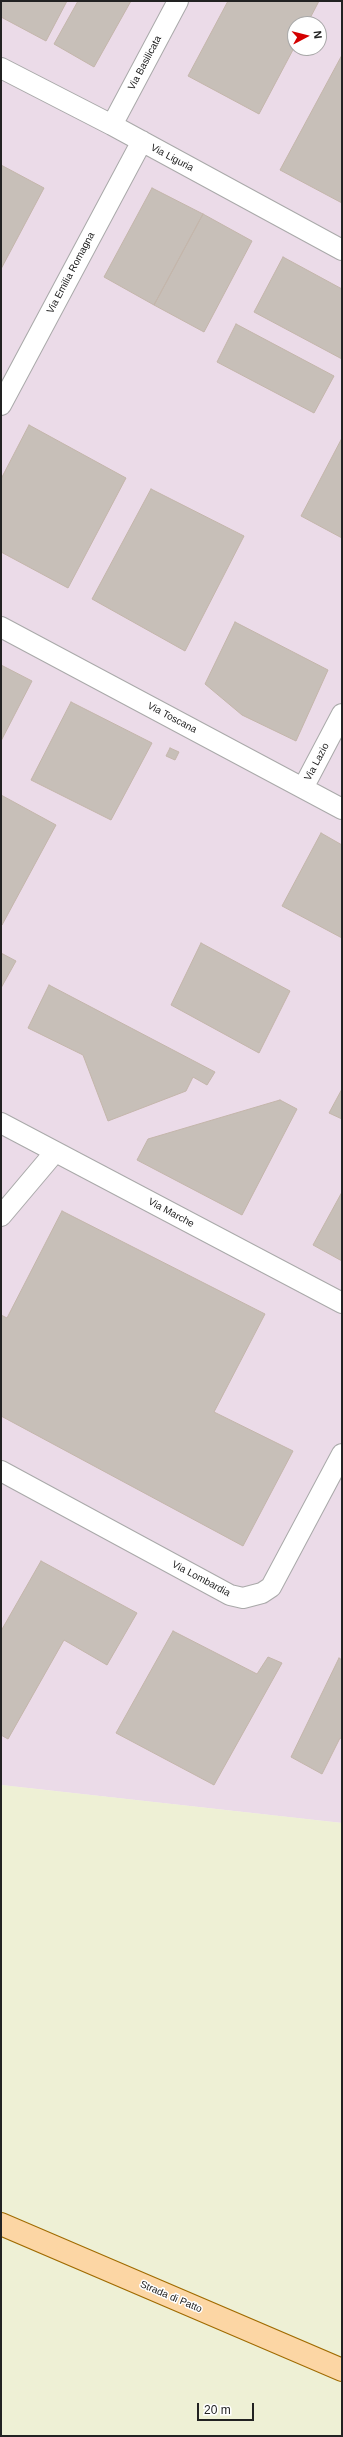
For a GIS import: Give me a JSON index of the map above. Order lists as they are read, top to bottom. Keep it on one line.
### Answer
{"streets":{"main road":["Strada di Patto"],"street":["Via Basilicata","Via Liguria","Via Emilia Romagna","Via Toscana","Via Lazio","Via Marche","Via Lombardia"]},"crossings":[["Via Basilicata","Via Liguria"],["Via Liguria","Via Emilia Romagna"],["Via Toscana","Via Lazio"]],"scale_bar":"20 m","north":"right"}
